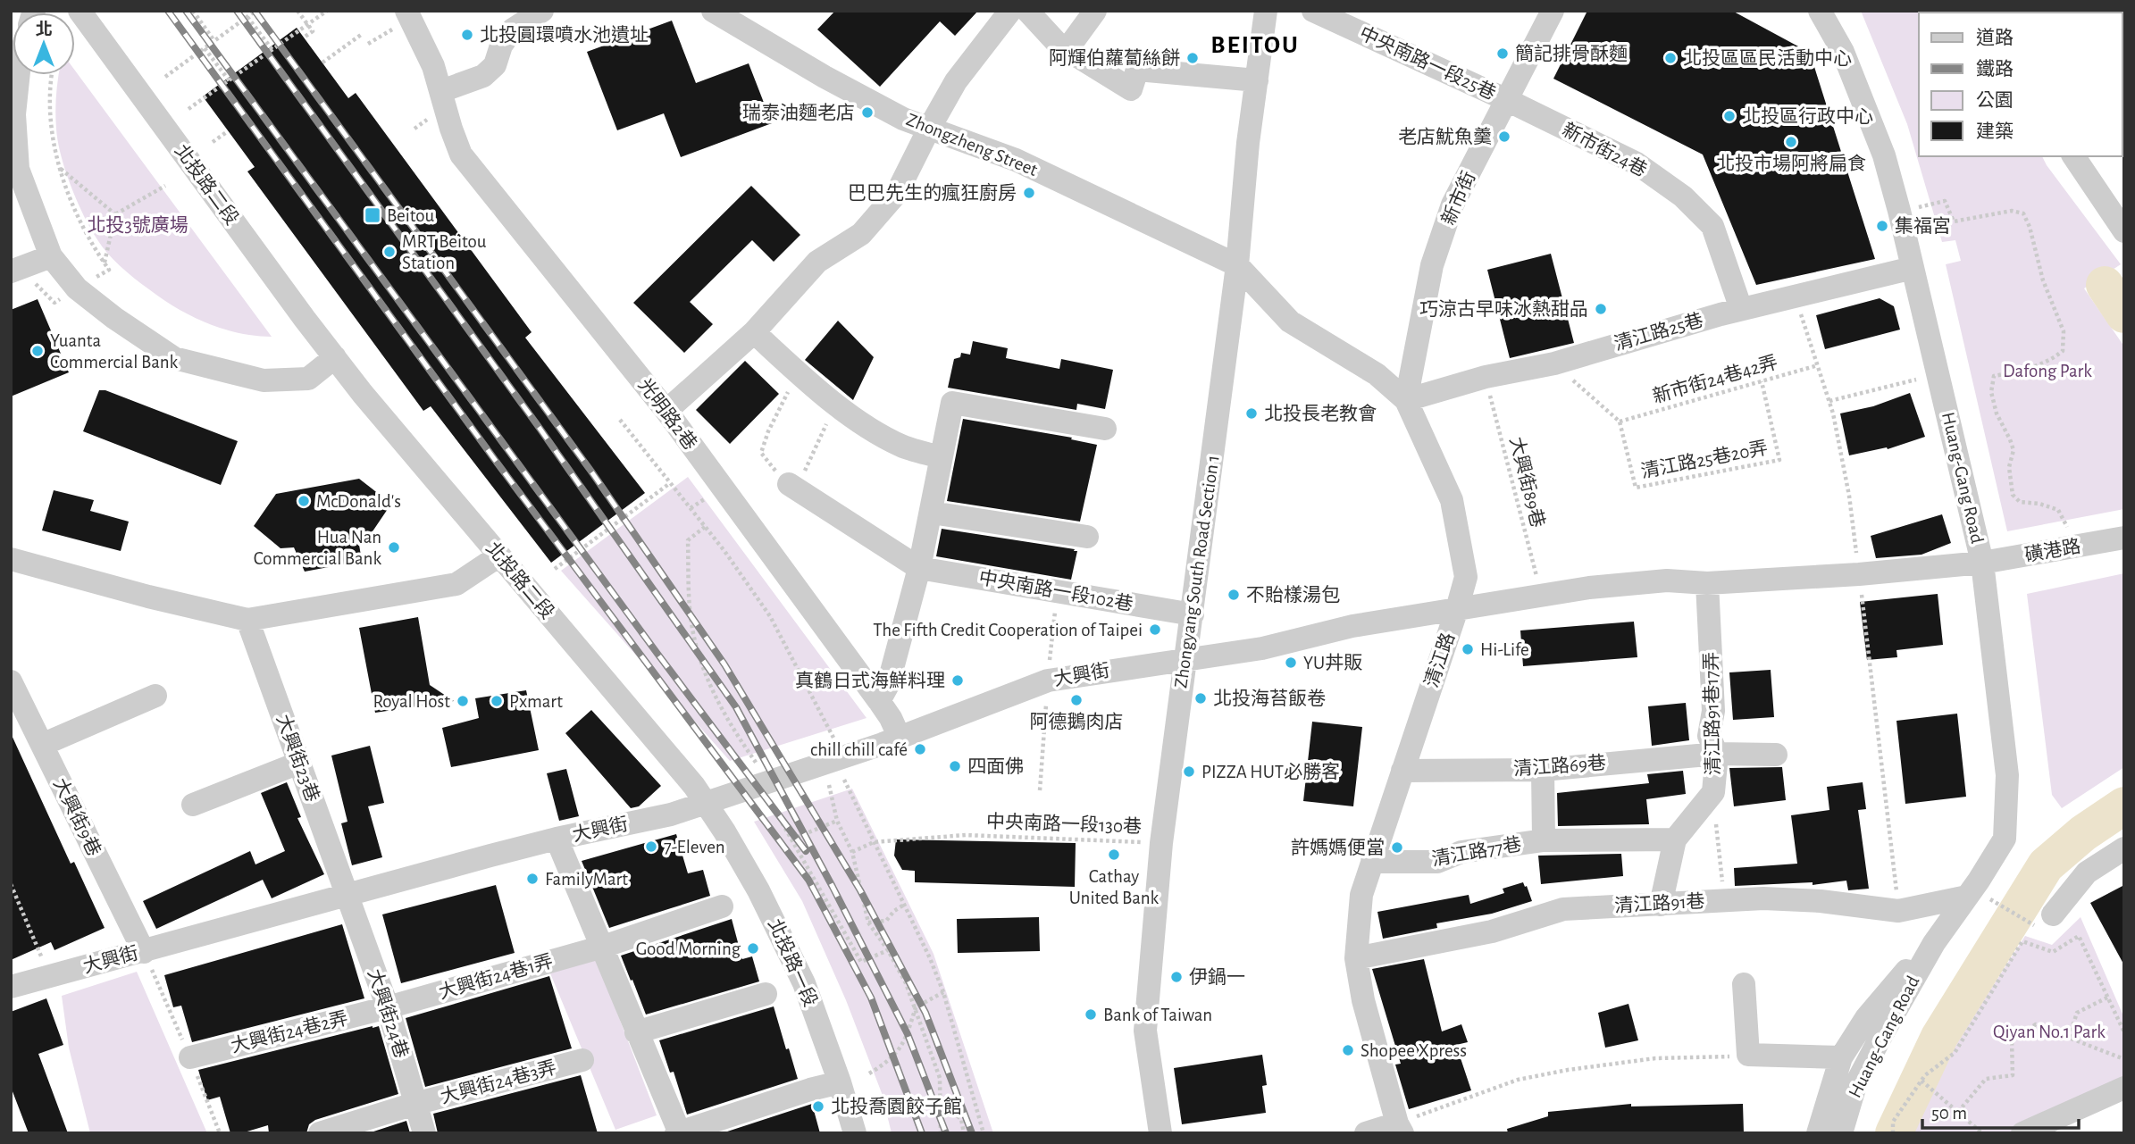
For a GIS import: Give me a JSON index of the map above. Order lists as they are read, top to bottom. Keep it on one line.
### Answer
{"streets":{"street":["中央南路一段25巷","Zhongzheng Street","新市街24巷","北投路二段","新市街","清江路25巷","光明路2巷","Huang-Gang Road","磺港路","Zhongyang South Road Section 1","中央南路一段102巷","清江路","大興街","清江路91巷17弄","大興街23巷","清江路69巷","大興街9巷","清江路77巷","清江路91巷","北投路一段","大興街24巷1弄","大興街24巷","大興街24巷2弄","大興街24巷3弄"],"path":["新市街24巷42弄","清江路25巷20弄","大興街89巷","中央南路一段130巷"]},"crossings":[["中央南路一段25巷","新市街24巷"],["中央南路一段25巷","新市街"],["Zhongzheng Street","Zhongyang South Road Section 1"],["Zhongzheng Street","清江路"],["新市街24巷","新市街"],["新市街24巷","清江路25巷"],["北投路二段","大興街"],["北投路二段","北投路一段"],["新市街","清江路25巷"],["新市街","清江路"],["清江路25巷","Huang-Gang Road"],["清江路25巷","大興街89巷"],["清江路25巷","清江路"],["新市街24巷42弄","清江路25巷20弄"],["光明路2巷","大興街"],["Huang-Gang Road","磺港路"],["Huang-Gang Road","清江路91巷"],["大興街89巷","磺港路"],["大興街89巷","大興街"],["磺港路","大興街"],["磺港路","清江路91巷17弄"],["Zhongyang South Road Section 1","中央南路一段102巷"],["Zhongyang South Road Section 1","清江路"],["Zhongyang South Road Section 1","大興街"],["Zhongyang South Road Section 1","中央南路一段130巷"],["清江路","大興街"],["清江路","清江路69巷"],["清江路","清江路77巷"],["清江路","清江路91巷"],["大興街","大興街23巷"],["大興街","大興街9巷"],["大興街","北投路一段"],["大興街","大興街24巷"],["清江路91巷17弄","清江路69巷"],["清江路91巷17弄","清江路77巷"],["清江路91巷17弄","清江路91巷"],["大興街23巷","大興街24巷"],["清江路69巷","清江路77巷"],["大興街24巷1弄","大興街24巷"],["大興街24巷1弄","大興街24巷2弄"],["大興街24巷","大興街24巷2弄"],["大興街24巷","大興街24巷3弄"]],"districts":["BEITOU"],"parks":["北投3號廣場","Dafong Park","Qiyan No.1 Park"],"places":{"other":["北投圓環噴水池遺址","簡記排骨酥麵","阿輝伯蘿蔔絲餅","北投區區民活動中心","瑞泰油麵老店","北投區行政中心","老店魷魚羹","北投市場阿將扁食","巴巴先生的瘋狂廚房","集福宮","MRT Beitou Station","巧涼古早味冰熱甜品","Yuanta Commercial Bank","北投長老教會","McDonald's","Hua Nan Commercial Bank","不貽樣湯包","The Fifth Credit Cooperation of Taipei","Hi-Life","YU丼販","真鶴日式海鮮料理","北投海苔飯卷","阿德鵝肉店","Royal Host","Pxmart","chill chill café","四面佛","PIZZA HUT必勝客","7-Eleven","許媽媽便當","Cathay United Bank","FamilyMart","Good Morning","伊鍋一","Bank of Taiwan","Shopee Xpress","北投喬園餃子館"],"transit":["Beitou"]},"legend":["道路","鐵路","公園","建築"],"scale_bar":"50 m","north":"top"}
